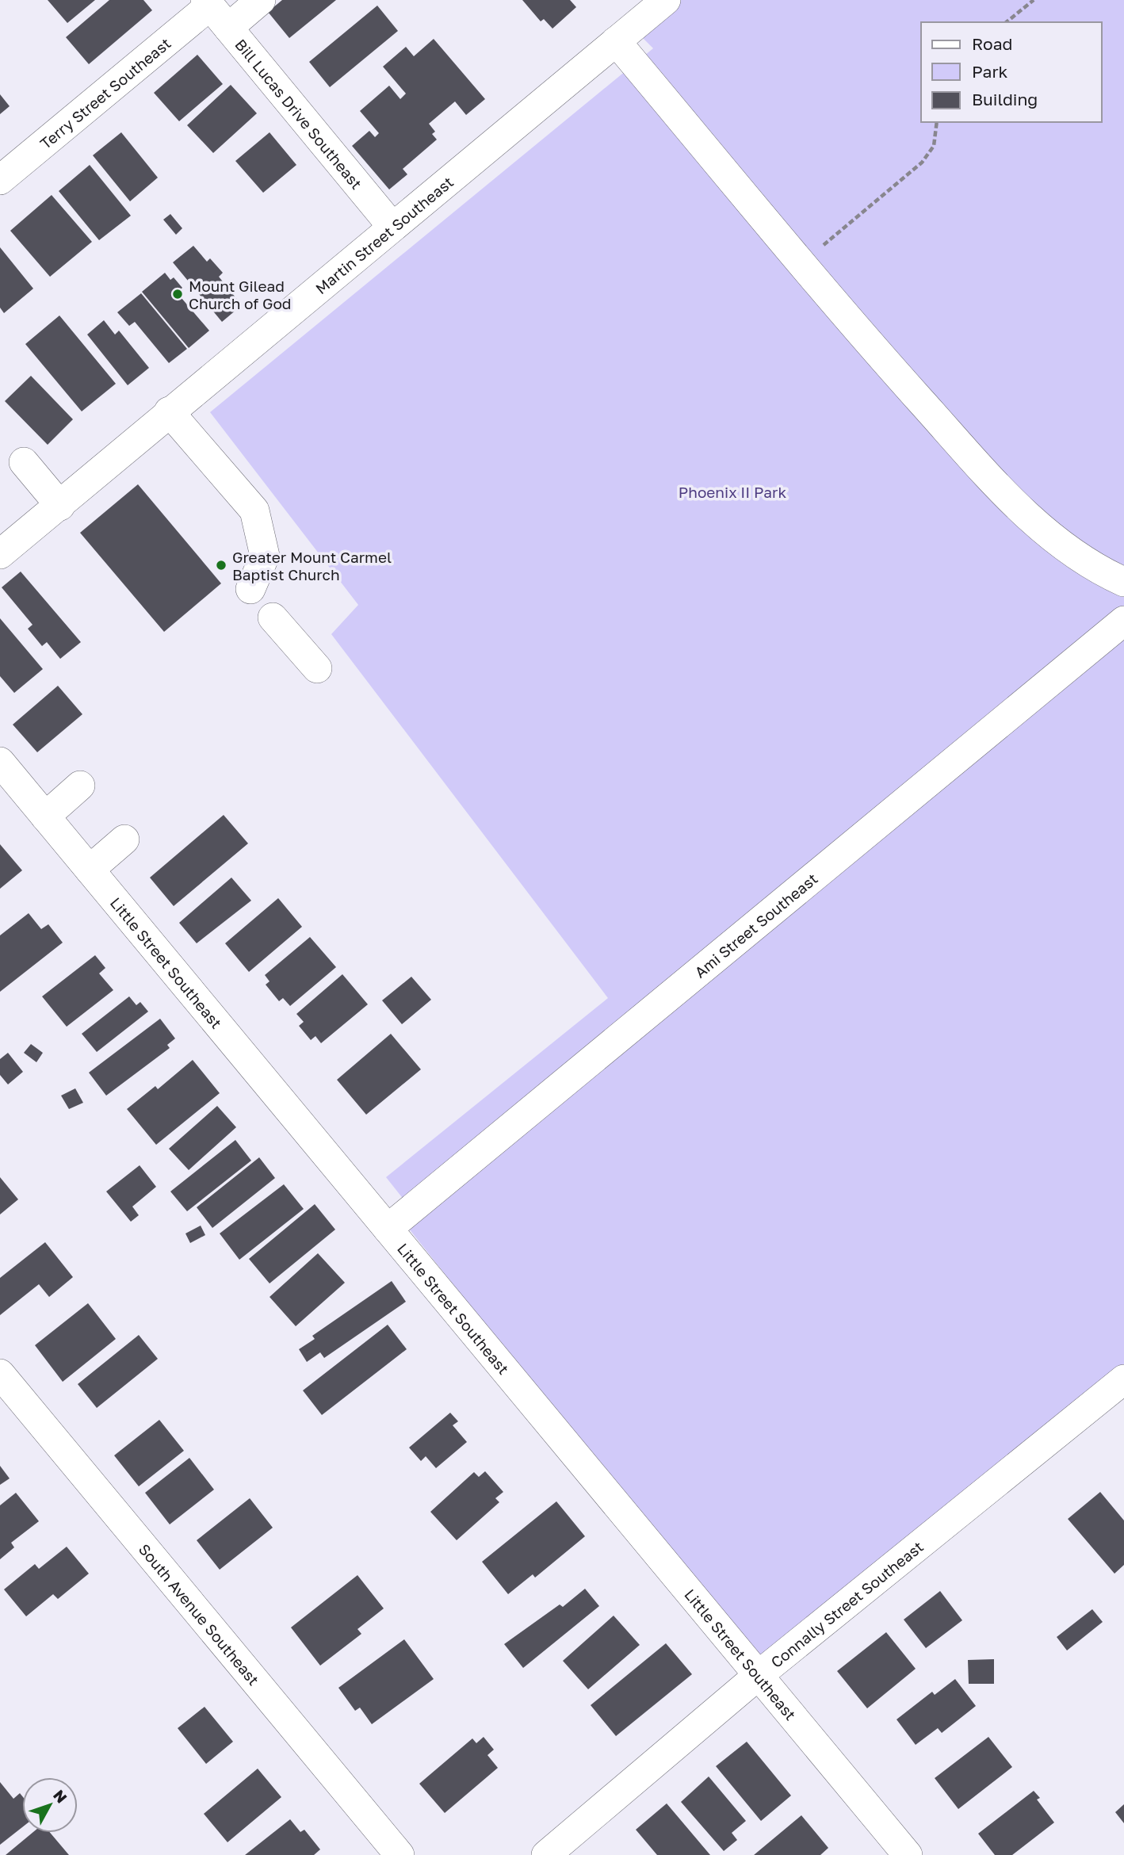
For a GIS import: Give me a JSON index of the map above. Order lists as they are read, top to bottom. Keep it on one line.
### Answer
{"streets":{"street":["Terry Street Southeast","Bill Lucas Drive Southeast","Martin Street Southeast","Ami Street Southeast","Little Street Southeast","Connally Street Southeast","South Avenue Southeast"]},"crossings":[["Terry Street Southeast","Bill Lucas Drive Southeast"],["Bill Lucas Drive Southeast","Martin Street Southeast"],["Ami Street Southeast","Little Street Southeast"],["Little Street Southeast","Connally Street Southeast"]],"parks":["Phoenix II Park"],"places":["Mount Gilead Church of God","Greater Mount Carmel Baptist Church"],"legend":["Road","Park","Building"],"north":"top right"}
